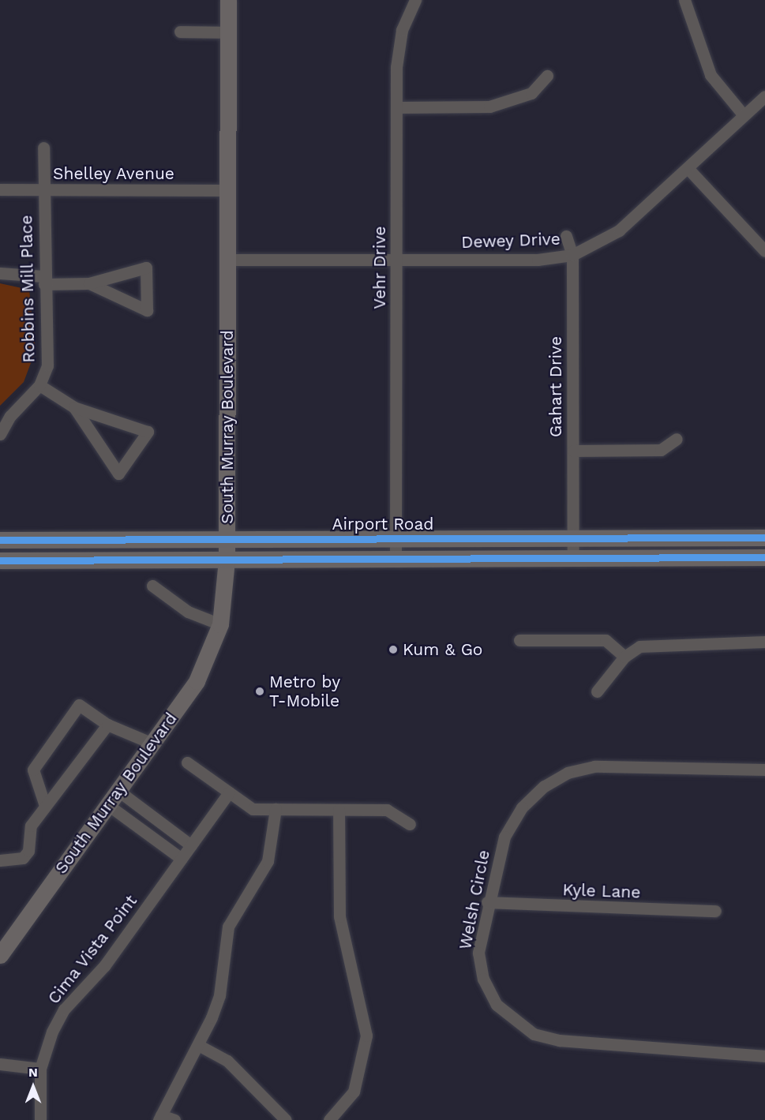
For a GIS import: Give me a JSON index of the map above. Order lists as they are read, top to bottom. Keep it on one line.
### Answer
{"streets":{"main road":["South Murray Boulevard","Airport Road"],"street":["Shelley Avenue","Dewey Drive","Vehr Drive","Robbins Mill Place","Gahart Drive","Kyle Lane","Welsh Circle","Cima Vista Point"]},"crossings":[["Shelley Avenue","Robbins Mill Place"],["Shelley Avenue","South Murray Boulevard"],["Dewey Drive","Vehr Drive"],["Dewey Drive","Gahart Drive"],["Dewey Drive","South Murray Boulevard"],["Vehr Drive","Airport Road"],["Gahart Drive","Airport Road"],["South Murray Boulevard","Airport Road"],["Kyle Lane","Welsh Circle"]],"places":["Kum & Go","Metro by T-Mobile"],"north":"top"}
